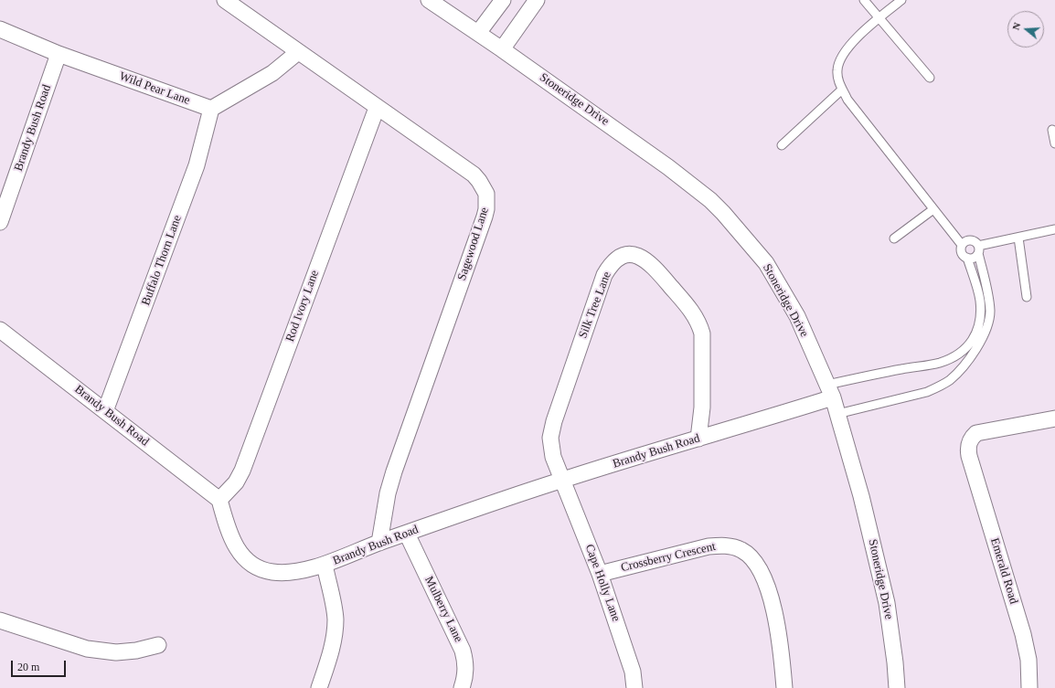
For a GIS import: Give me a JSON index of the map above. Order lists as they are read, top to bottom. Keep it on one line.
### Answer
{"streets":{"street":["Wild Pear Lane","Stoneridge Drive","Brandy Bush Road","Sagewood Lane","Buffalo Thorn Lane","Silk Tree Lane","Rod Ivory Lane","Crossberry Crescent","Emerald Road","Cape Holly Lane","Mulberry Lane"]},"crossings":[["Wild Pear Lane","Brandy Bush Road"],["Wild Pear Lane","Buffalo Thorn Lane"],["Stoneridge Drive","Brandy Bush Road"],["Brandy Bush Road","Sagewood Lane"],["Brandy Bush Road","Buffalo Thorn Lane"],["Brandy Bush Road","Silk Tree Lane"],["Brandy Bush Road","Rod Ivory Lane"],["Brandy Bush Road","Cape Holly Lane"],["Brandy Bush Road","Mulberry Lane"],["Sagewood Lane","Rod Ivory Lane"],["Silk Tree Lane","Cape Holly Lane"],["Crossberry Crescent","Cape Holly Lane"]],"scale_bar":"20 m","north":"left"}
